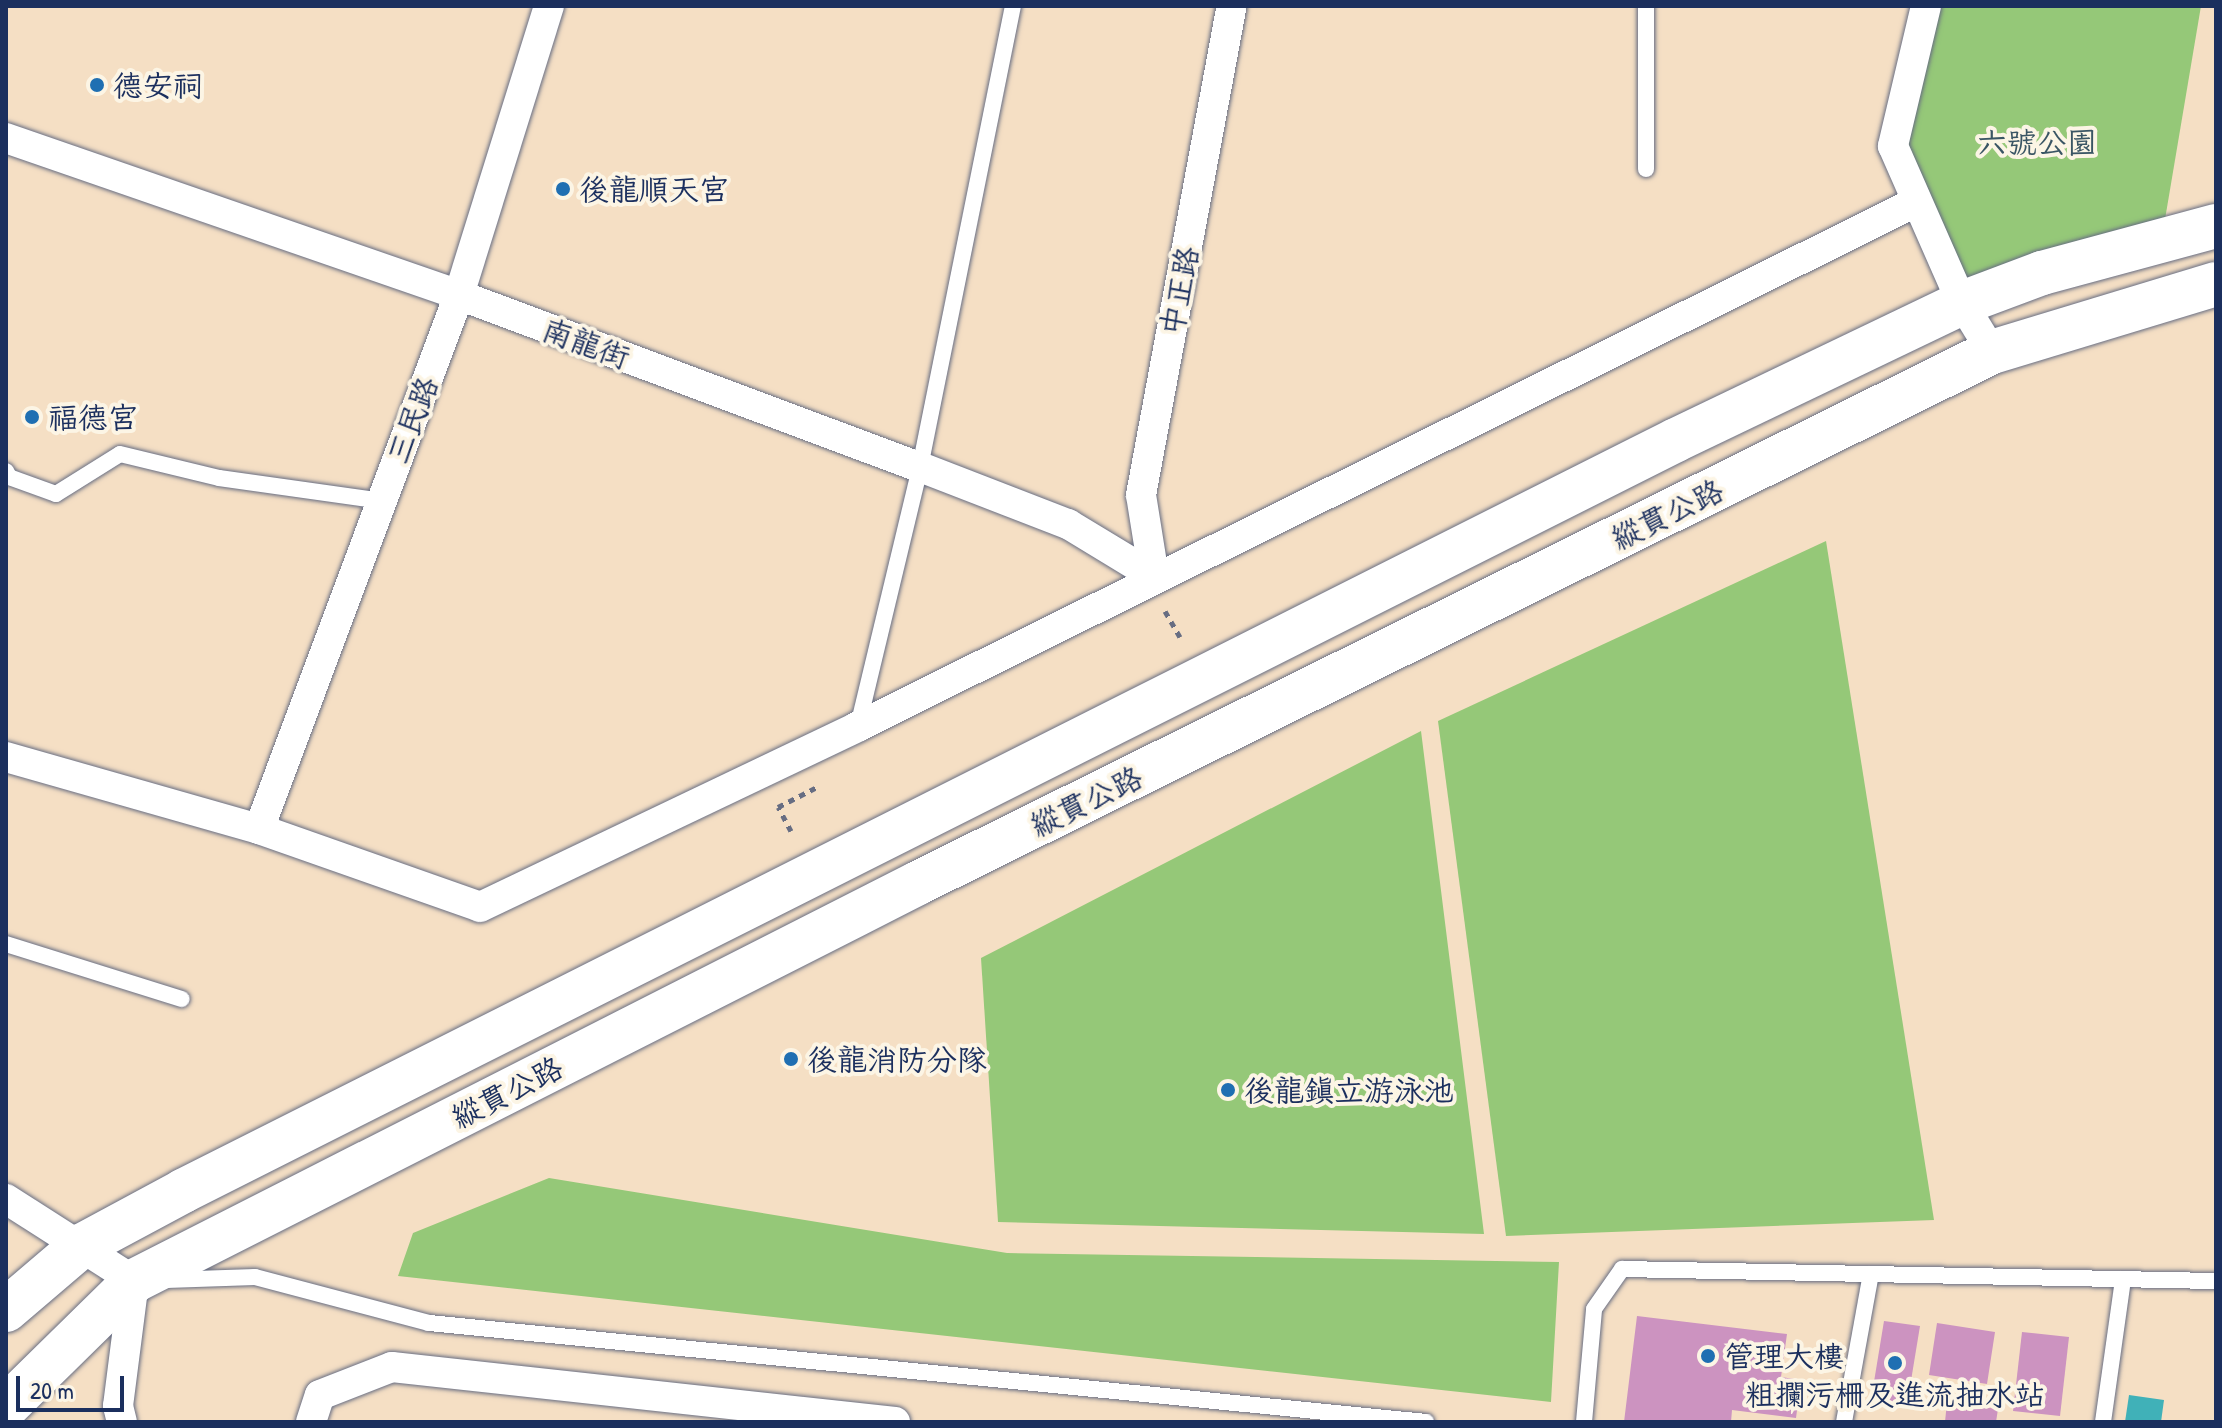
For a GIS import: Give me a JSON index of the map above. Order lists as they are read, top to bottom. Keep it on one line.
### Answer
{"streets":{"main road":["縱貫公路"],"street":["中正路","南龍街","三民路"]},"crossings":[["中正路","南龍街"],["南龍街","三民路"]],"parks":["六號公園"],"places":["德安祠","後龍順天宮","福德宮","後龍消防分隊","後龍鎮立游泳池","管理大樓","粗攔污柵及進流抽水站"],"scale_bar":"20 m"}
